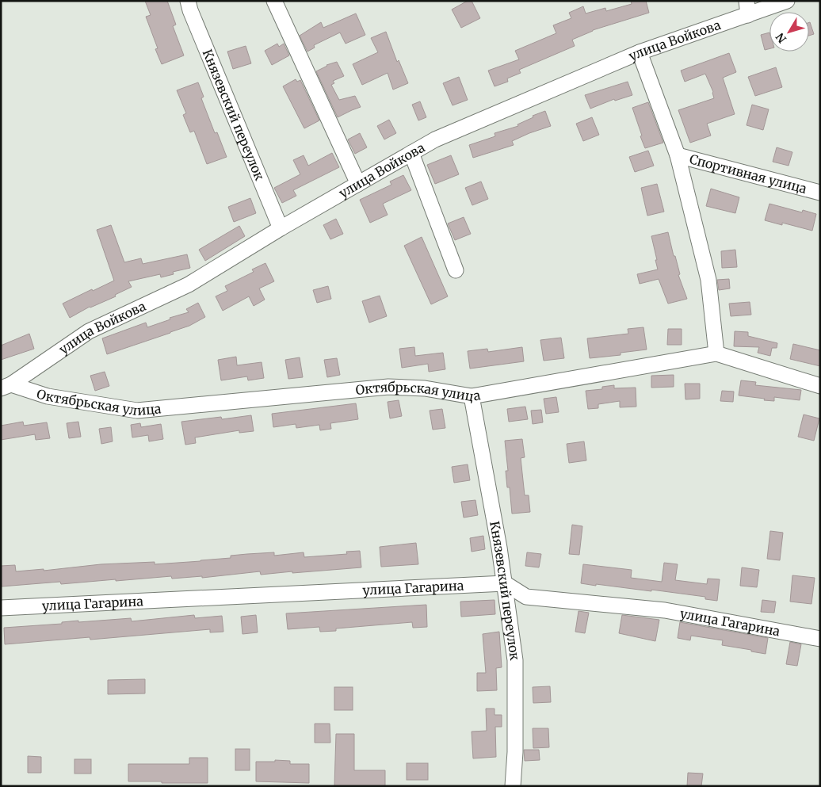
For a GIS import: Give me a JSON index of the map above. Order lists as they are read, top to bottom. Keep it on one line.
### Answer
{"streets":{"street":["улица Войкова","Князевский переулок","Спортивная улица","Октябрьская улица","улица Гагарина"]},"crossings":[["улица Войкова","Князевский переулок"],["улица Войкова","Октябрьская улица"],["Князевский переулок","Октябрьская улица"],["Князевский переулок","улица Гагарина"]],"north":"bottom left"}
